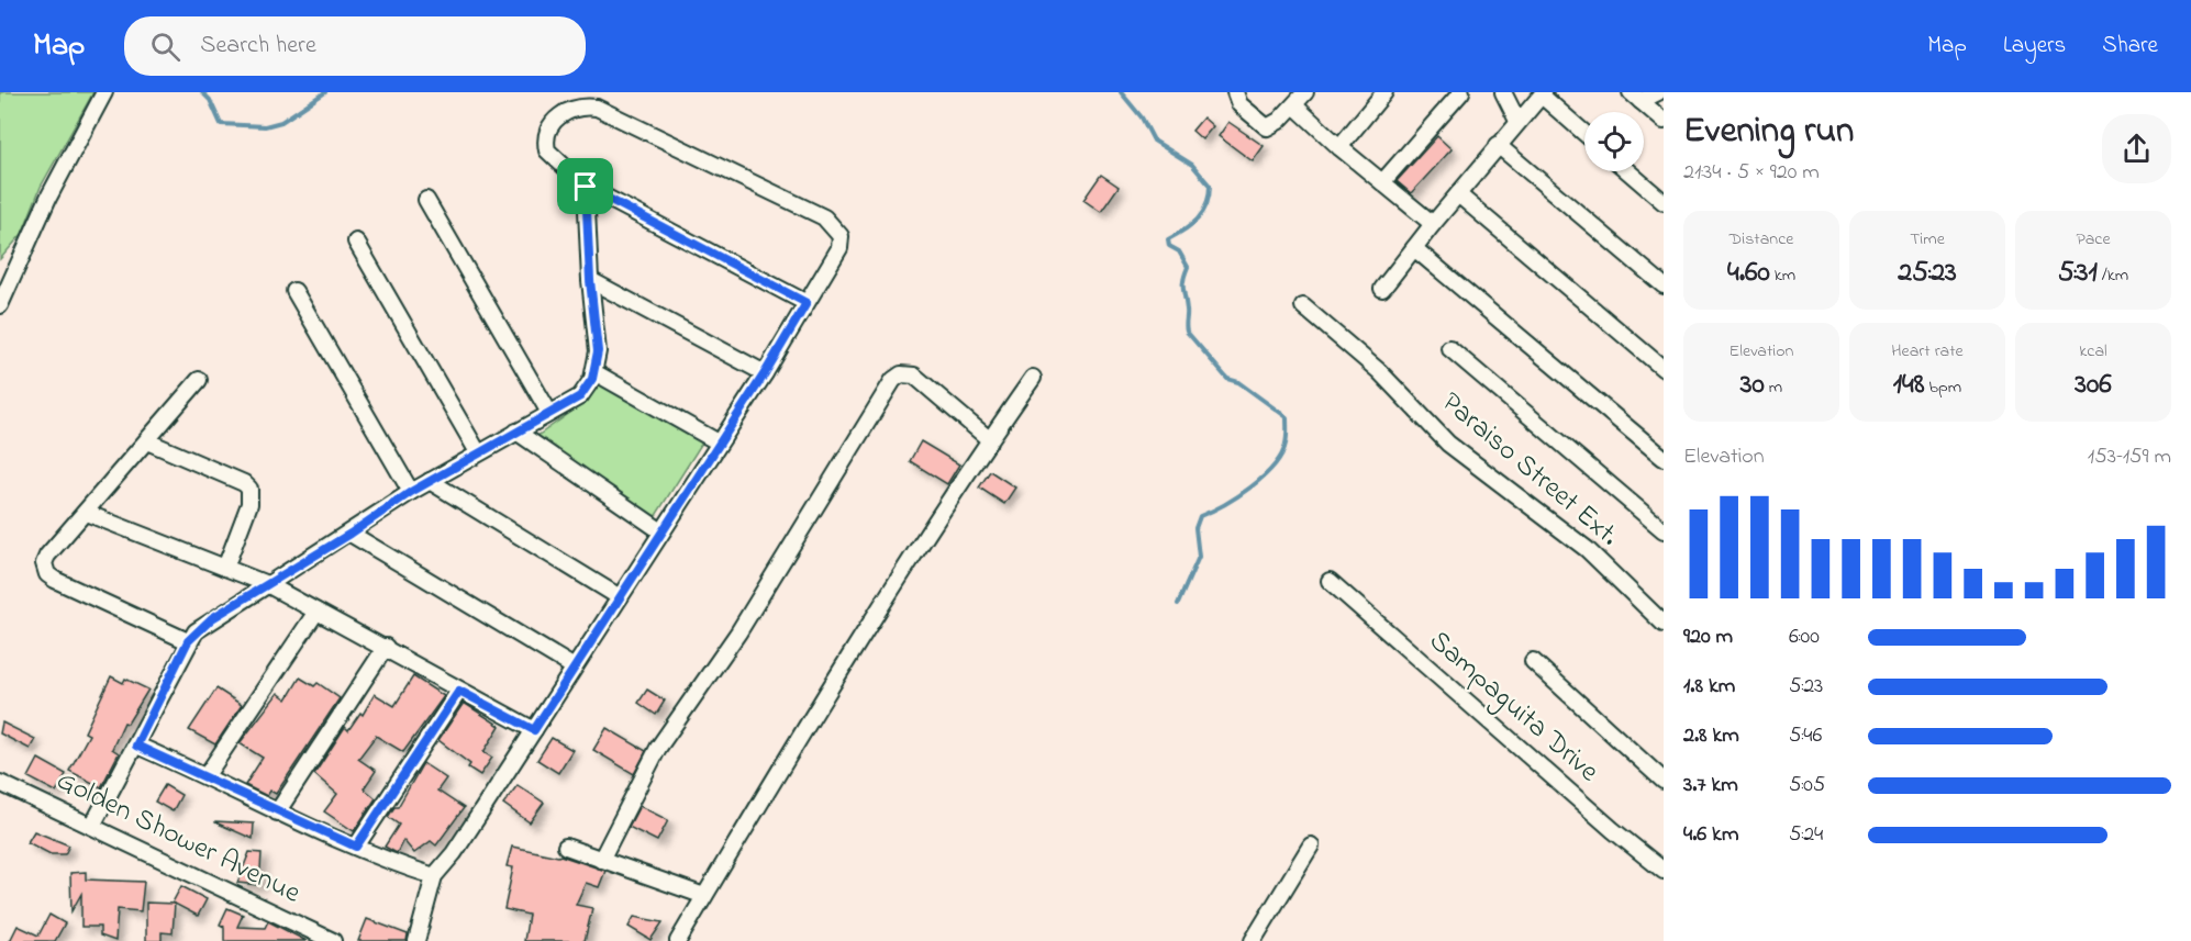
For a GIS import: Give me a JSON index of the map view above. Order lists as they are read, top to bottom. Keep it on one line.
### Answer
{"streets":{"street":["Paraiso Street Ext.","Sampaguita Drive","Golden Shower Avenue"]},"page":{"header":"Map","search":"Search here","nav":["Map","Layers","Share"],"heading":["Evening run","21:34 · 5 × 920 m"],"stats":[["Distance","4.60 km"],["Time","25:23"],["Pace","5:31 /km"],["Elevation","30 m"],["Heart rate","148 bpm"],["kcal","306"]],"chart":["Elevation","153–159 m"],"list":[{"name":"920 m","note":"6:00"},{"name":"1.8 km","note":"5:23"},{"name":"2.8 km","note":"5:46"},{"name":"3.7 km","note":"5:05"},{"name":"4.6 km","note":"5:24"}]}}
